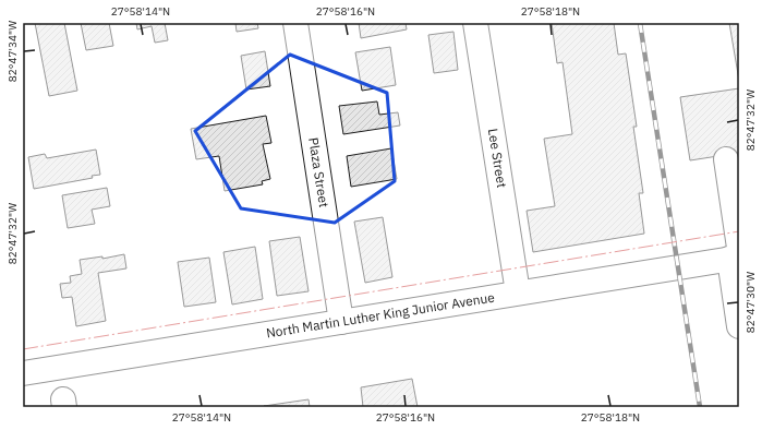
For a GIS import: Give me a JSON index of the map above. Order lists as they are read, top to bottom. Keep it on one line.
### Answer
{"streets":{"street":["Lee Street","Plaza Street","North Martin Luther King Junior Avenue"]},"crossings":[["Lee Street","North Martin Luther King Junior Avenue"],["Plaza Street","North Martin Luther King Junior Avenue"]],"coordinates":["27°58'14\"N","27°58'16\"N","27°58'18\"N","82°47'34\"W","82°47'32\"W","82°47'30\"W"]}
